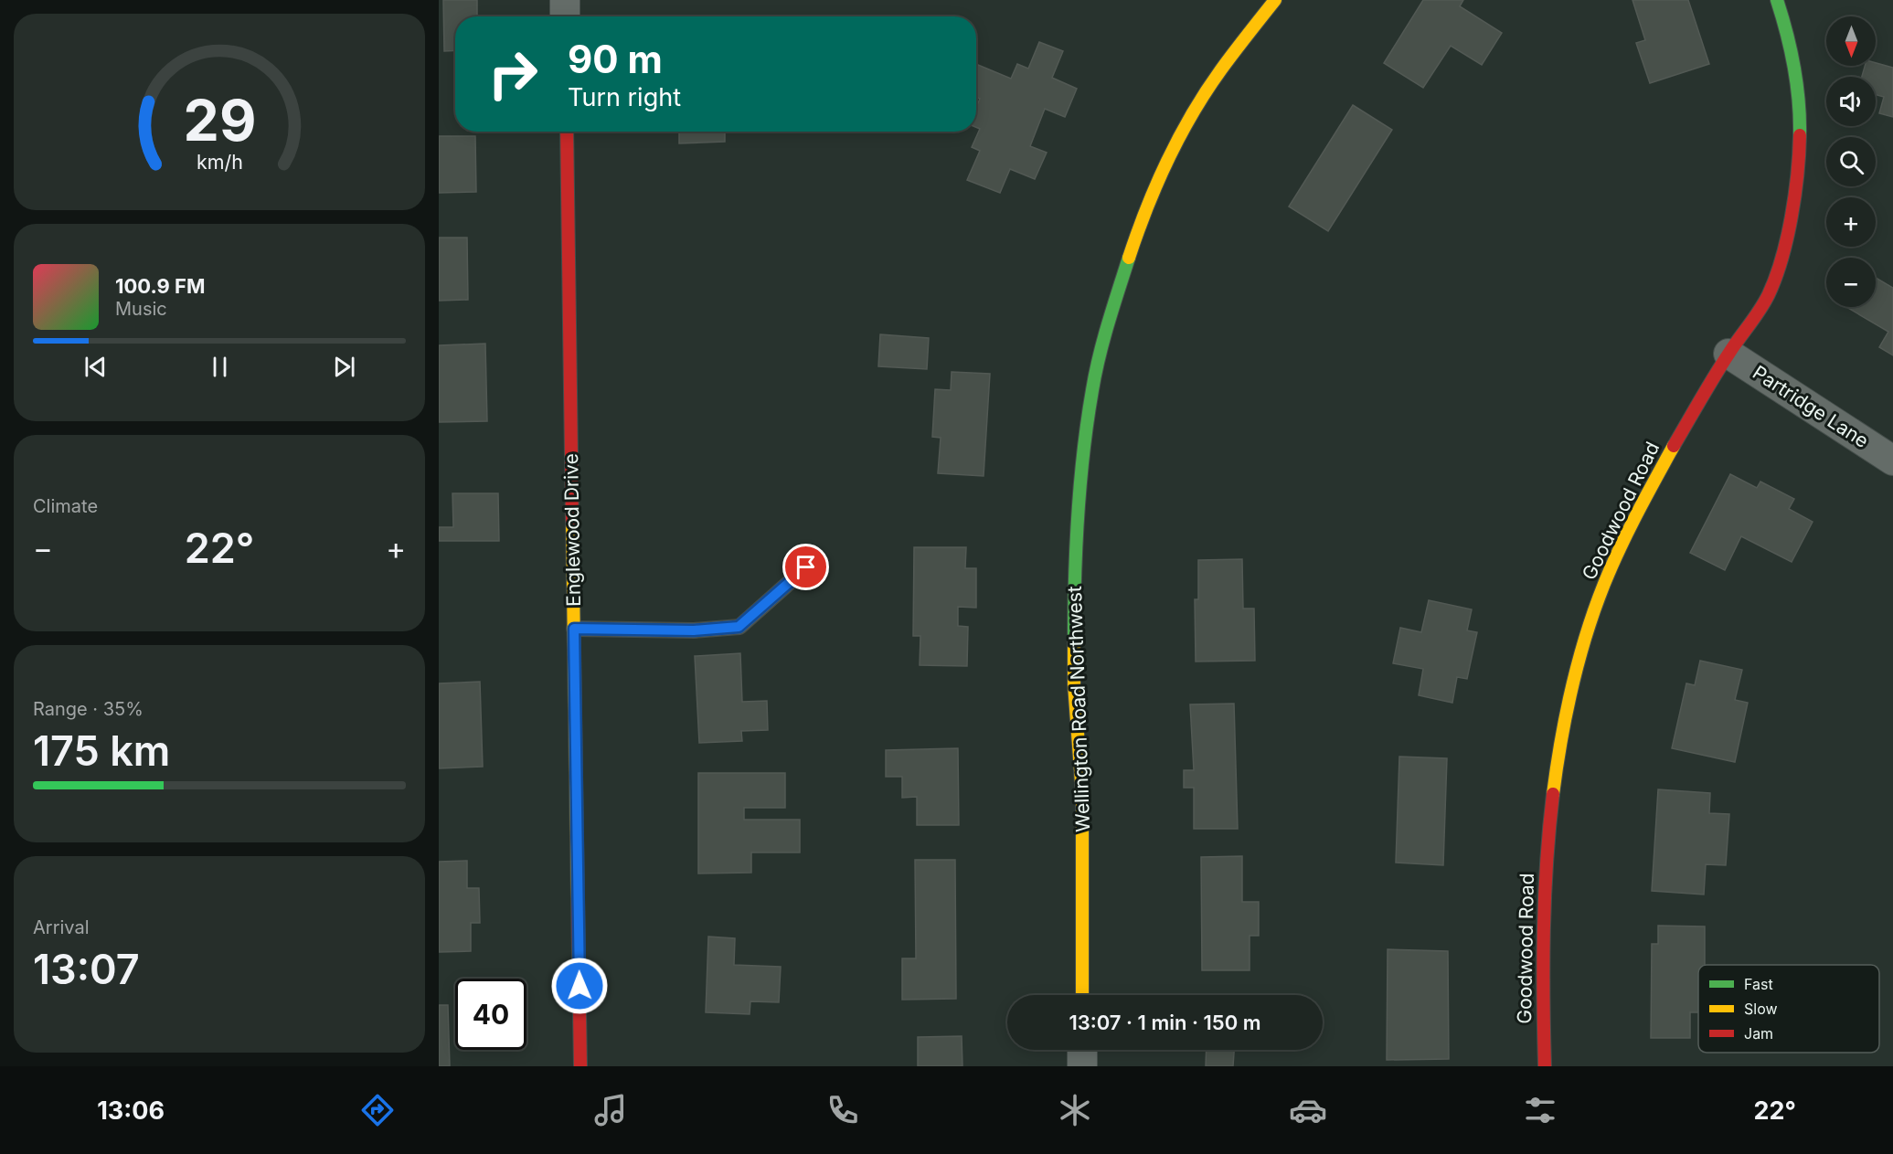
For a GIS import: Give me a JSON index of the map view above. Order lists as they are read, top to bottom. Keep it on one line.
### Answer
{"streets":{"street":["Partridge Lane","Goodwood Road","Englewood Drive","Wellington Road Northwest"]},"crossings":[["Partridge Lane","Goodwood Road"]],"legend":["Fast","Slow","Jam"],"north":"bottom","page":{"map_buttons":["+","−"],"turn":["90 m","Turn right"],"song":["100.9 FM","Music"],"tile":["Climate",["Range · 35%","175 km"],["Arrival","13:07"]],"heat":["−","22°","+"],"limit":"40","trip":"13:07 · 1 min · 150 m","tabs":["13:06","22°"],"gauge":["29","km/h"]}}
